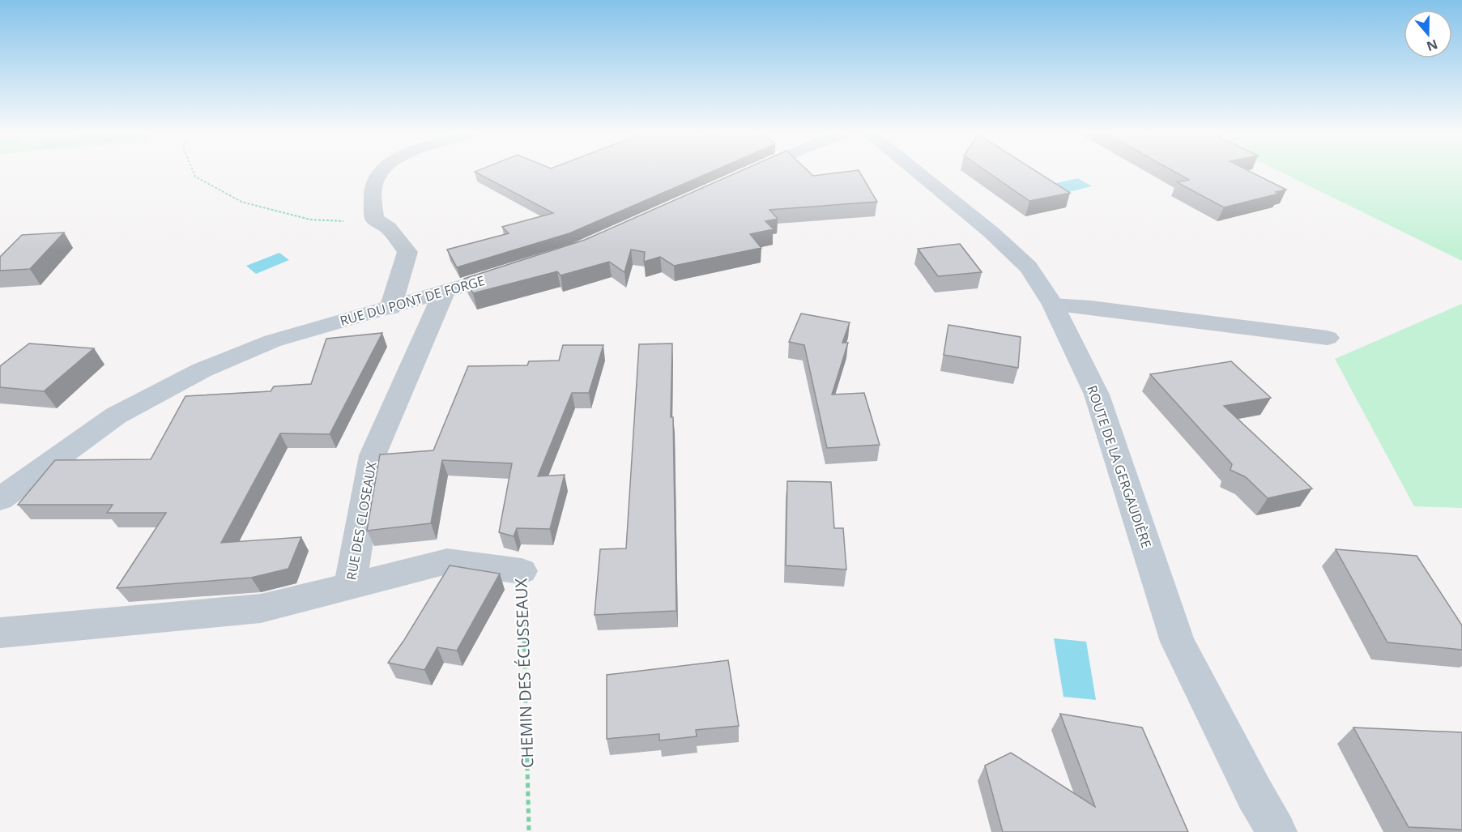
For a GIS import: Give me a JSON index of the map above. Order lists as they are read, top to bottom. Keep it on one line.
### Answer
{"streets":{"street":["RUE DU PONT DE FORGE","ROUTE DE LA GERGAUDIÈRE","RUE DES CLOSEAUX","CHEMIN DES ÉCUSSEAUX"]},"crossings":[["RUE DU PONT DE FORGE","RUE DES CLOSEAUX"],["RUE DES CLOSEAUX","CHEMIN DES ÉCUSSEAUX"]],"north":"bottom"}
